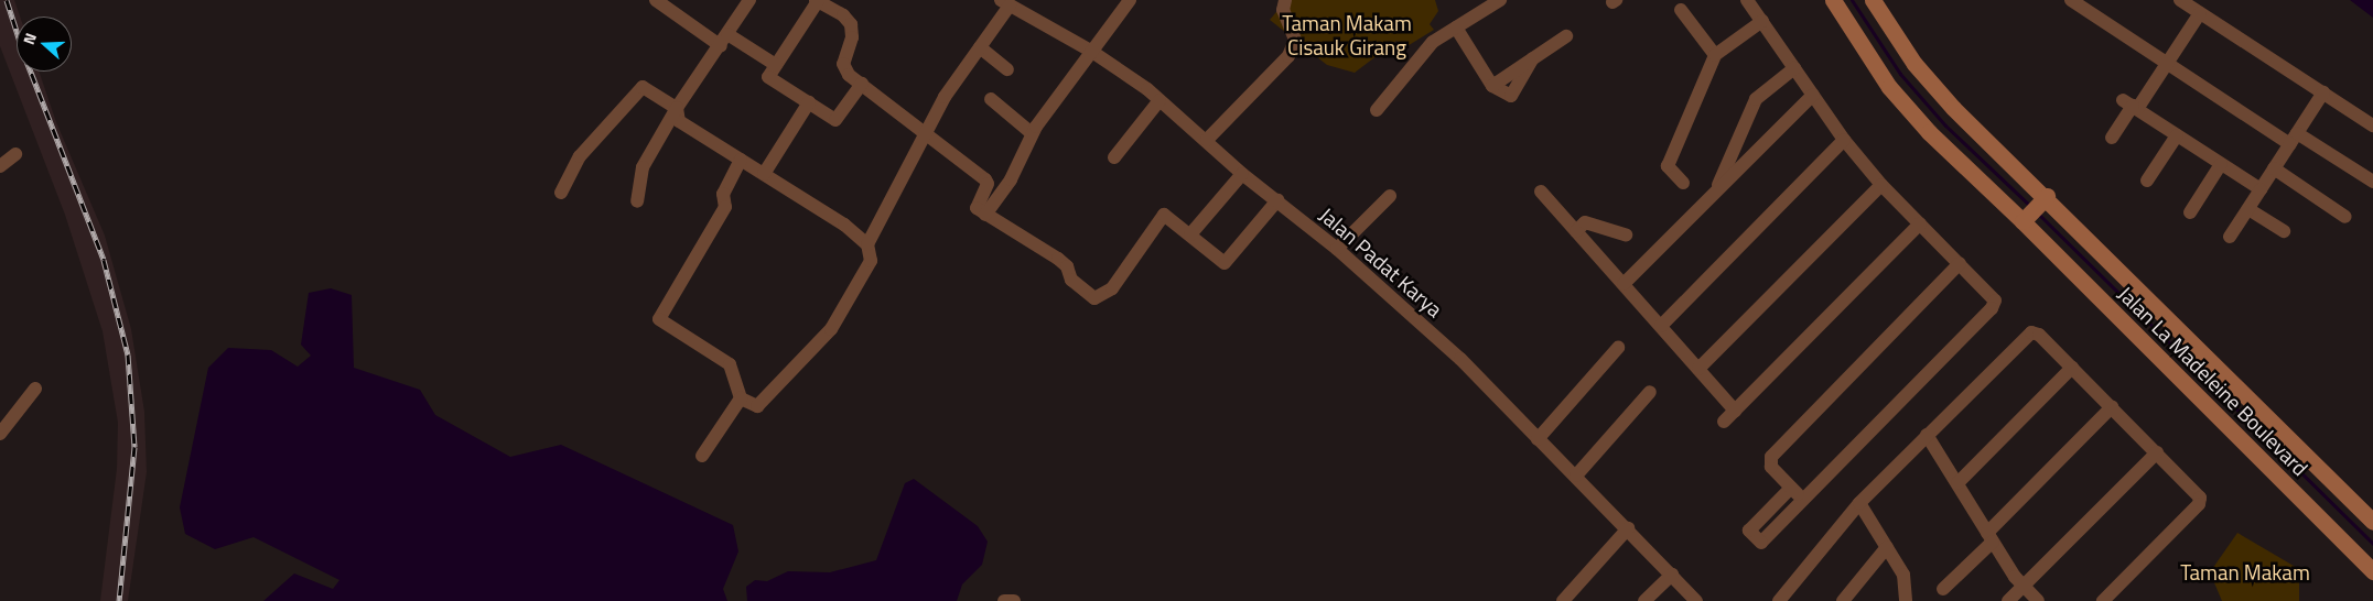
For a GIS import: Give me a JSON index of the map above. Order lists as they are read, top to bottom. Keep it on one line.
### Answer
{"streets":{"street":["Jalan Padat Karya","Jalan La Madeleine Boulevard"]},"parks":["Taman Makam Cisauk Girang","Taman Makam"],"north":"left"}
